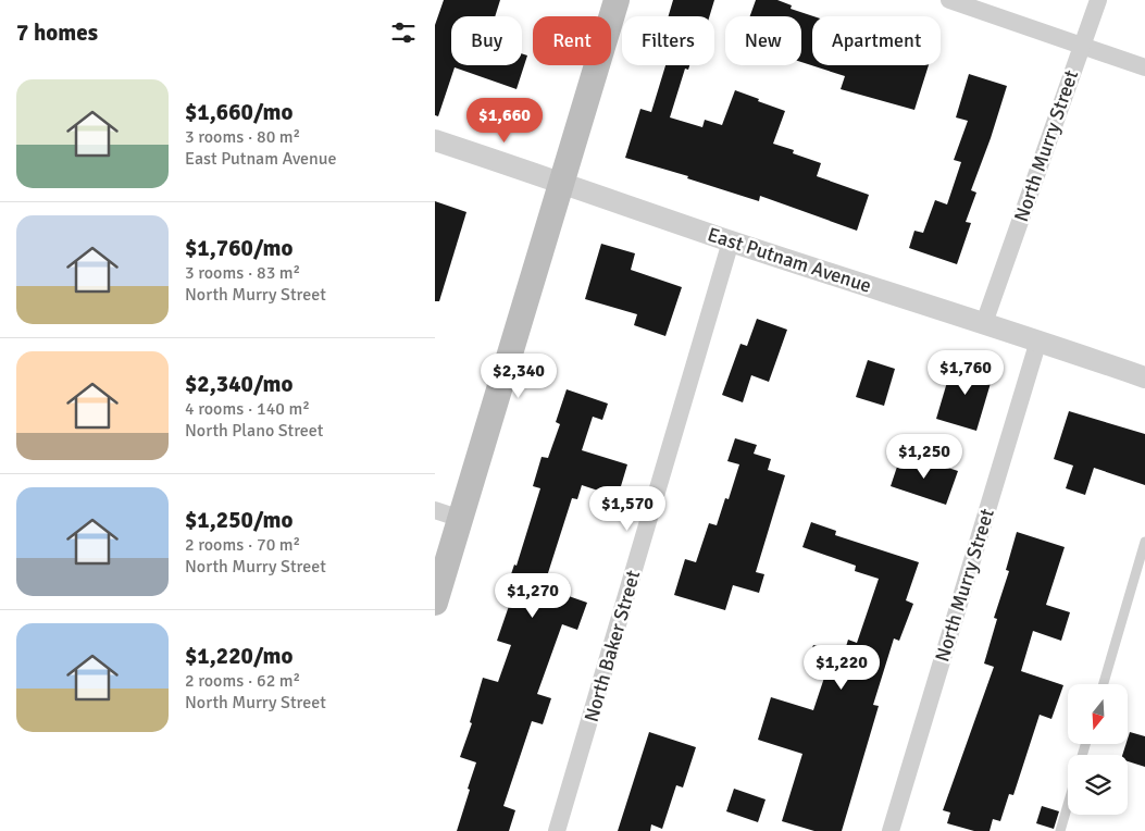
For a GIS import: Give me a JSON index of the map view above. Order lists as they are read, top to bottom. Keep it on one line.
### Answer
{"streets":{"street":["North Murry Street","East Putnam Avenue","North Baker Street"]},"crossings":[["North Murry Street","East Putnam Avenue"],["East Putnam Avenue","North Baker Street"]],"north":"bottom","page":{"heading":"7 homes","chip":["Buy","Rent","Filters","New","Apartment"],"list":[{"name":"$1,660/mo","note":"3 rooms · 80 m² · East Putnam Avenue"},{"name":"$1,760/mo","note":"3 rooms · 83 m² · North Murry Street"},{"name":"$2,340/mo","note":"4 rooms · 140 m² · North Plano Street"},{"name":"$1,250/mo","note":"2 rooms · 70 m² · North Murry Street"},{"name":"$1,220/mo","note":"2 rooms · 62 m² · North Murry Street"}],"price":["$1,660","$1,760","$2,340","$1,250","$1,570","$1,270","$1,220"]}}
